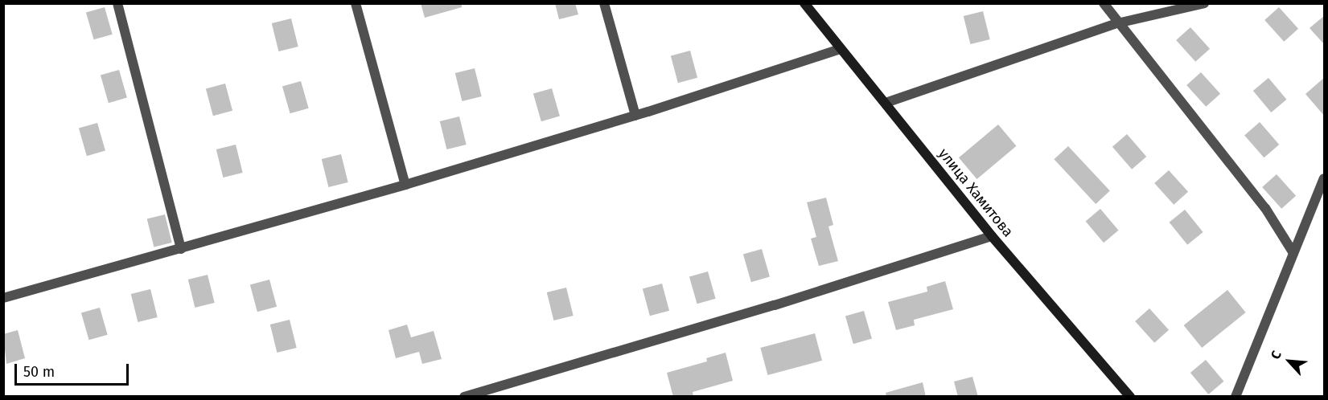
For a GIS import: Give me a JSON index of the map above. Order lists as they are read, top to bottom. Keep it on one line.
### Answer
{"streets":{"street":["улица Хамитова"]},"scale_bar":"50 m","north":"top left"}
